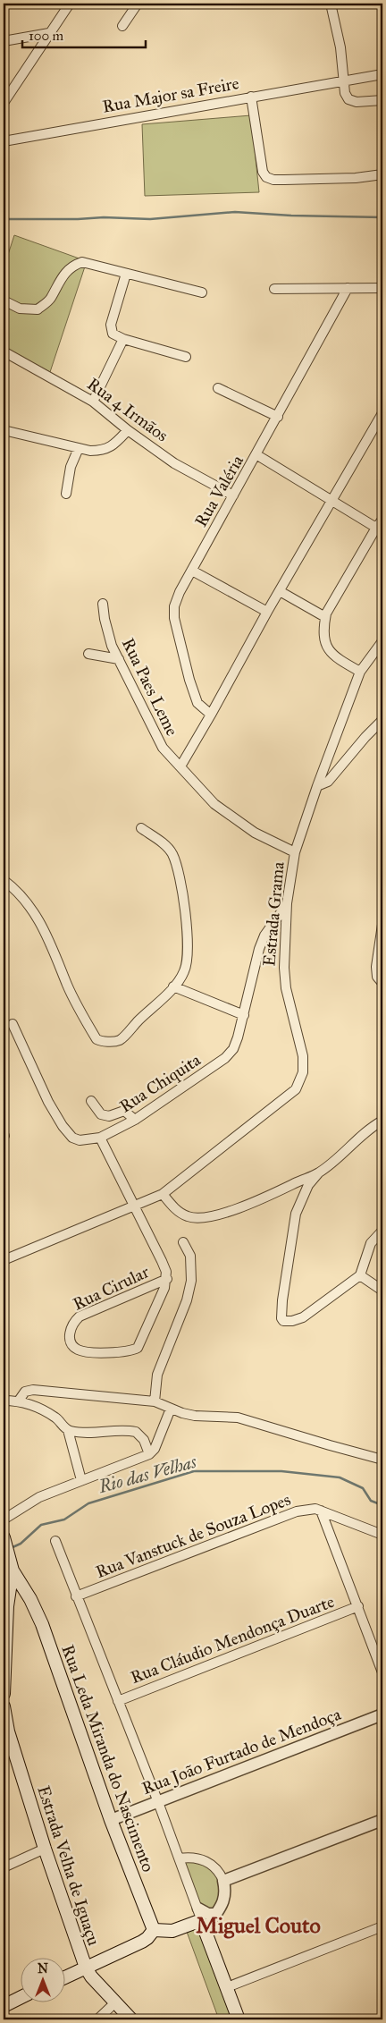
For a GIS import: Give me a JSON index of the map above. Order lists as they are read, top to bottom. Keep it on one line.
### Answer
{"streets":{"main road":["Rua Leda Miranda do Nascimento","Estrada Velha de Iguaçu"],"street":["Rua Major sa Freire","Rua 4 Irmãos","Rua Valéria","Rua Paes Leme","Estrada Grama","Rua Chiquita","Rua Cirular","Rua Vanstuck de Souza Lopes","Rua Cláudio Mendonça Duarte","Rua João Furtado de Mendoça"]},"crossings":[["Rua 4 Irmãos","Rua Valéria"],["Rua Paes Leme","Estrada Grama"],["Estrada Grama","Rua Chiquita"],["Estrada Grama","Rua Cirular"],["Rua Chiquita","Rua Cirular"],["Rua João Furtado de Mendoça","Rua Leda Miranda do Nascimento"]],"districts":["Miguel Couto"],"water":["Rio das Velhas"],"scale_bar":"100 m","north":"top"}
